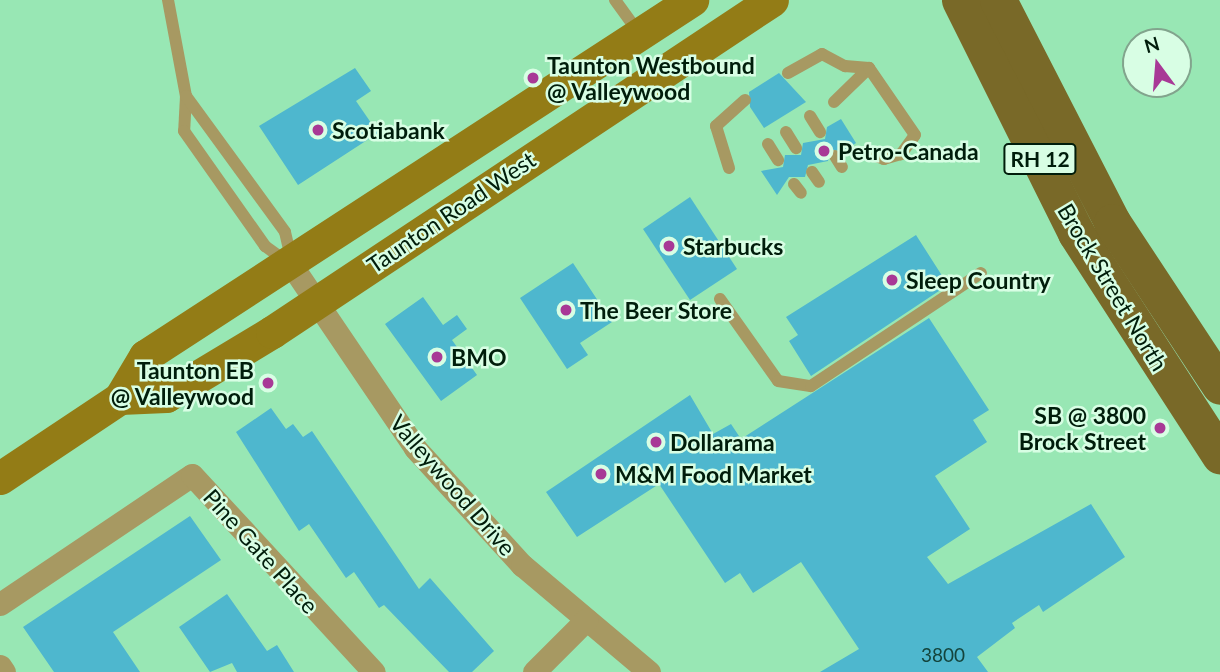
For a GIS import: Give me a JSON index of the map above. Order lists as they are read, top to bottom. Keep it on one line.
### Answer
{"streets":{"main road":["RH 12","Taunton Road West","Brock Street North"],"street":["Valleywood Drive","Pine Gate Place"]},"crossings":[["RH 12","Brock Street North"],["Taunton Road West","Valleywood Drive"]],"places":["Taunton Westbound @ Valleywood","Scotiabank","Petro-Canada","Starbucks","Sleep Country","The Beer Store","BMO","Taunton EB @ Valleywood","SB @ 3800 Brock Street","Dollarama","M&M Food Market"],"house_numbers":["3800"],"north":"top"}
